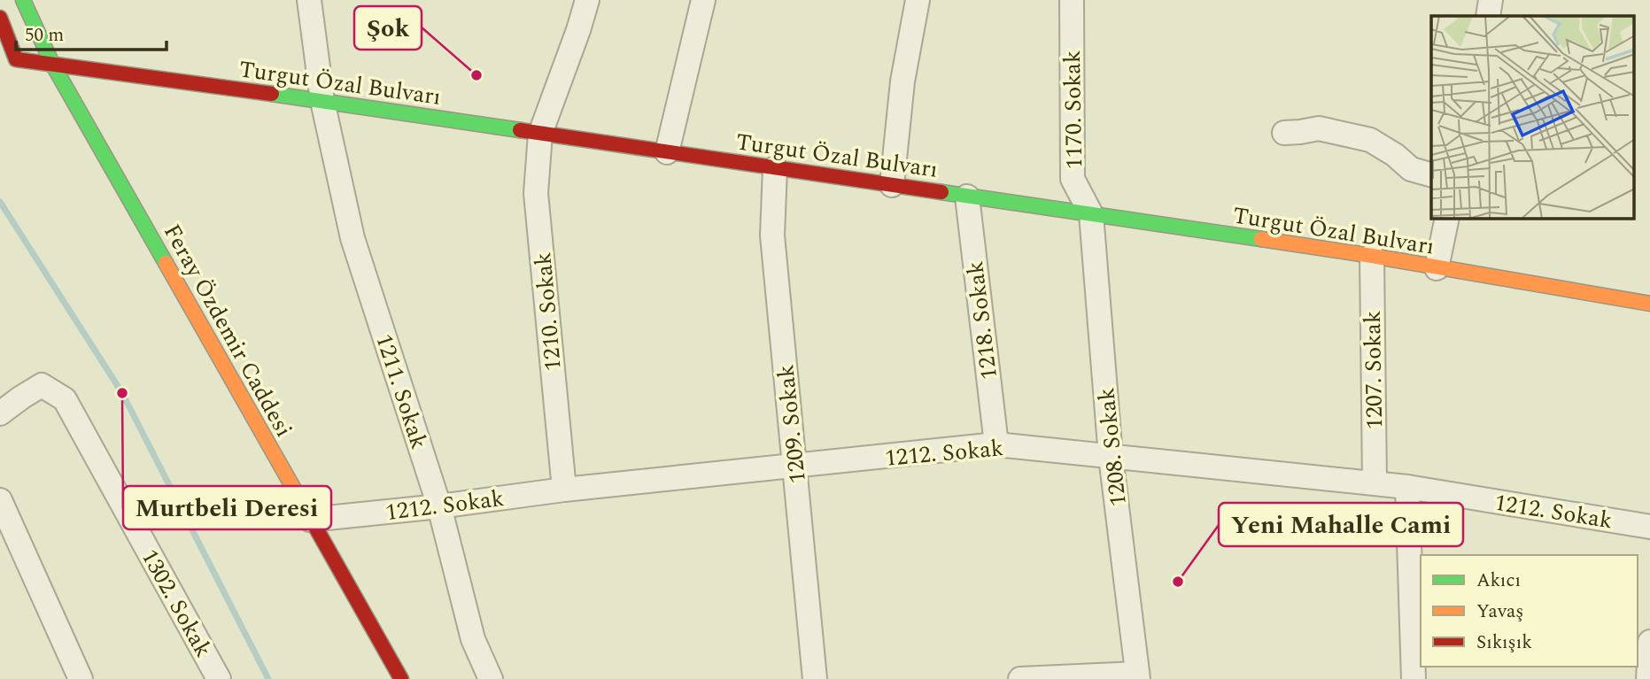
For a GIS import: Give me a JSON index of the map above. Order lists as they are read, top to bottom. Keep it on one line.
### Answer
{"streets":{"main road":["Turgut Özal Bulvarı","Feray Özdemir Caddesi"],"street":["1170. Sokak","1210. Sokak","1218. Sokak","1207. Sokak","1211. Sokak","1209. Sokak","1208. Sokak","1212. Sokak","1302. Sokak"]},"crossings":[["Turgut Özal Bulvarı","1170. Sokak"],["Turgut Özal Bulvarı","1210. Sokak"],["Turgut Özal Bulvarı","1218. Sokak"],["Turgut Özal Bulvarı","Feray Özdemir Caddesi"],["Turgut Özal Bulvarı","1207. Sokak"],["Turgut Özal Bulvarı","1211. Sokak"],["Turgut Özal Bulvarı","1209. Sokak"],["Turgut Özal Bulvarı","1208. Sokak"],["1170. Sokak","1208. Sokak"],["1210. Sokak","1212. Sokak"],["1218. Sokak","1212. Sokak"],["Feray Özdemir Caddesi","1212. Sokak"],["1207. Sokak","1212. Sokak"],["1211. Sokak","1212. Sokak"],["1209. Sokak","1212. Sokak"],["1208. Sokak","1212. Sokak"]],"places":["Şok","Murtbeli Deresi","Yeni Mahalle Cami"],"legend":["Akıcı","Yavaş","Sıkışık"],"scale_bar":"50 m"}
